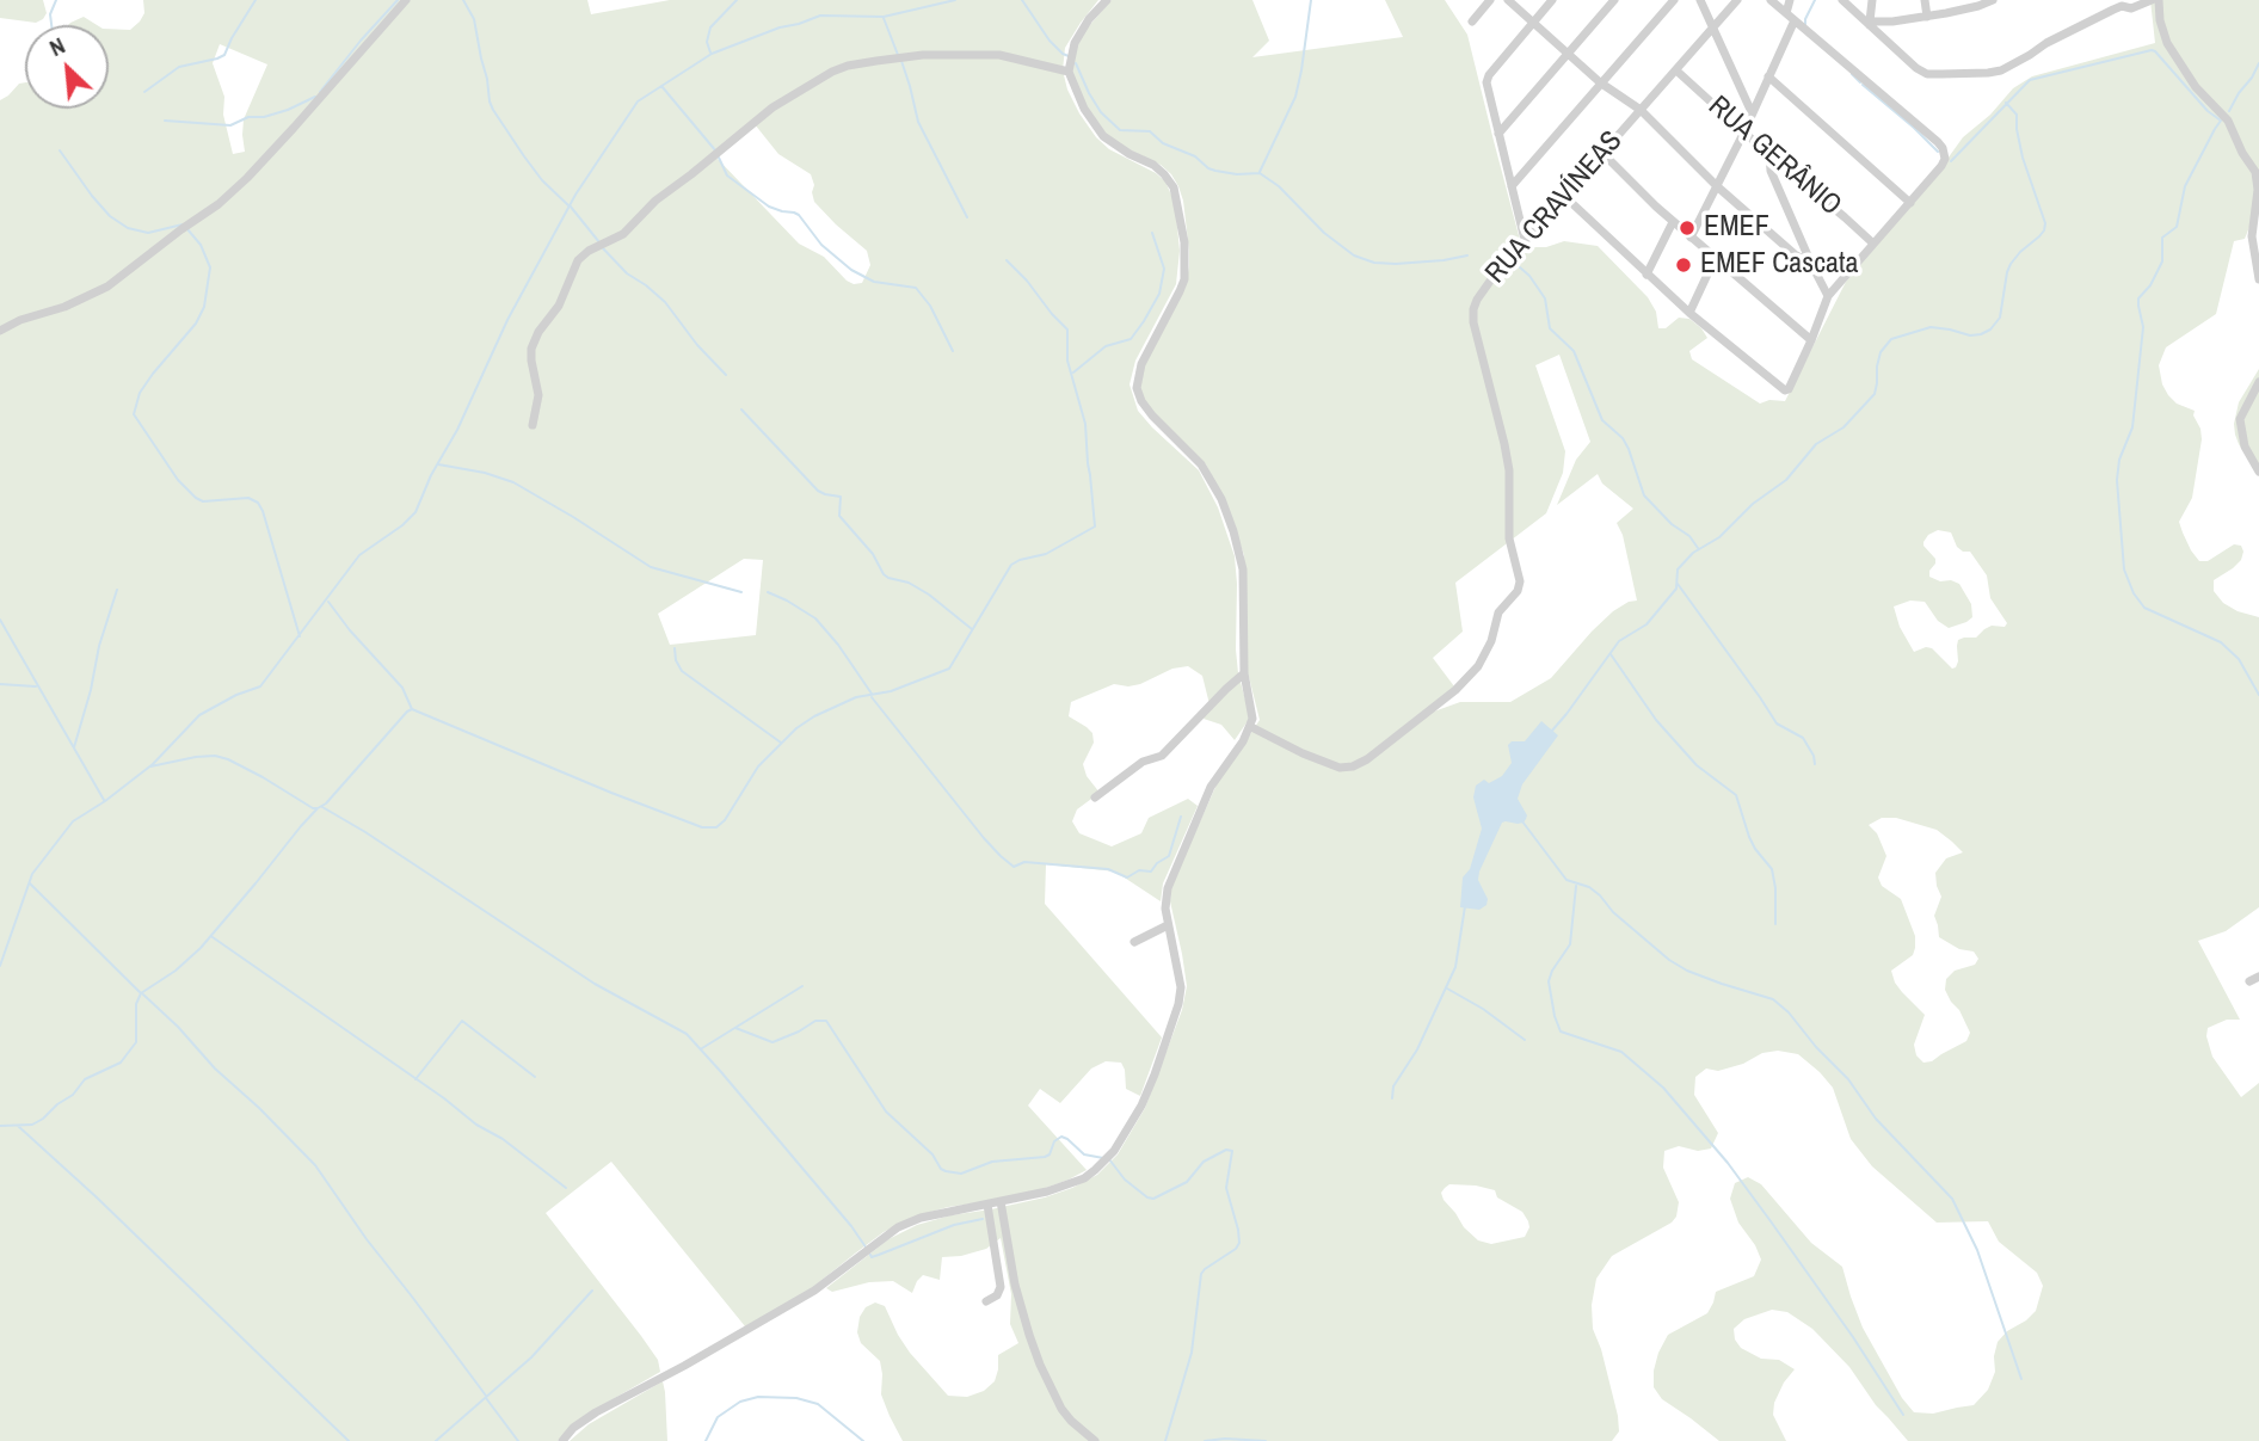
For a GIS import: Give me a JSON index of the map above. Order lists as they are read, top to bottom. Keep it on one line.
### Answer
{"streets":{"street":["RUA GERÂNIO","RUA CRAVÍNEAS"]},"crossings":[["RUA GERÂNIO","RUA CRAVÍNEAS"]],"places":["EMEF","EMEF Cascata"],"north":"top left"}
